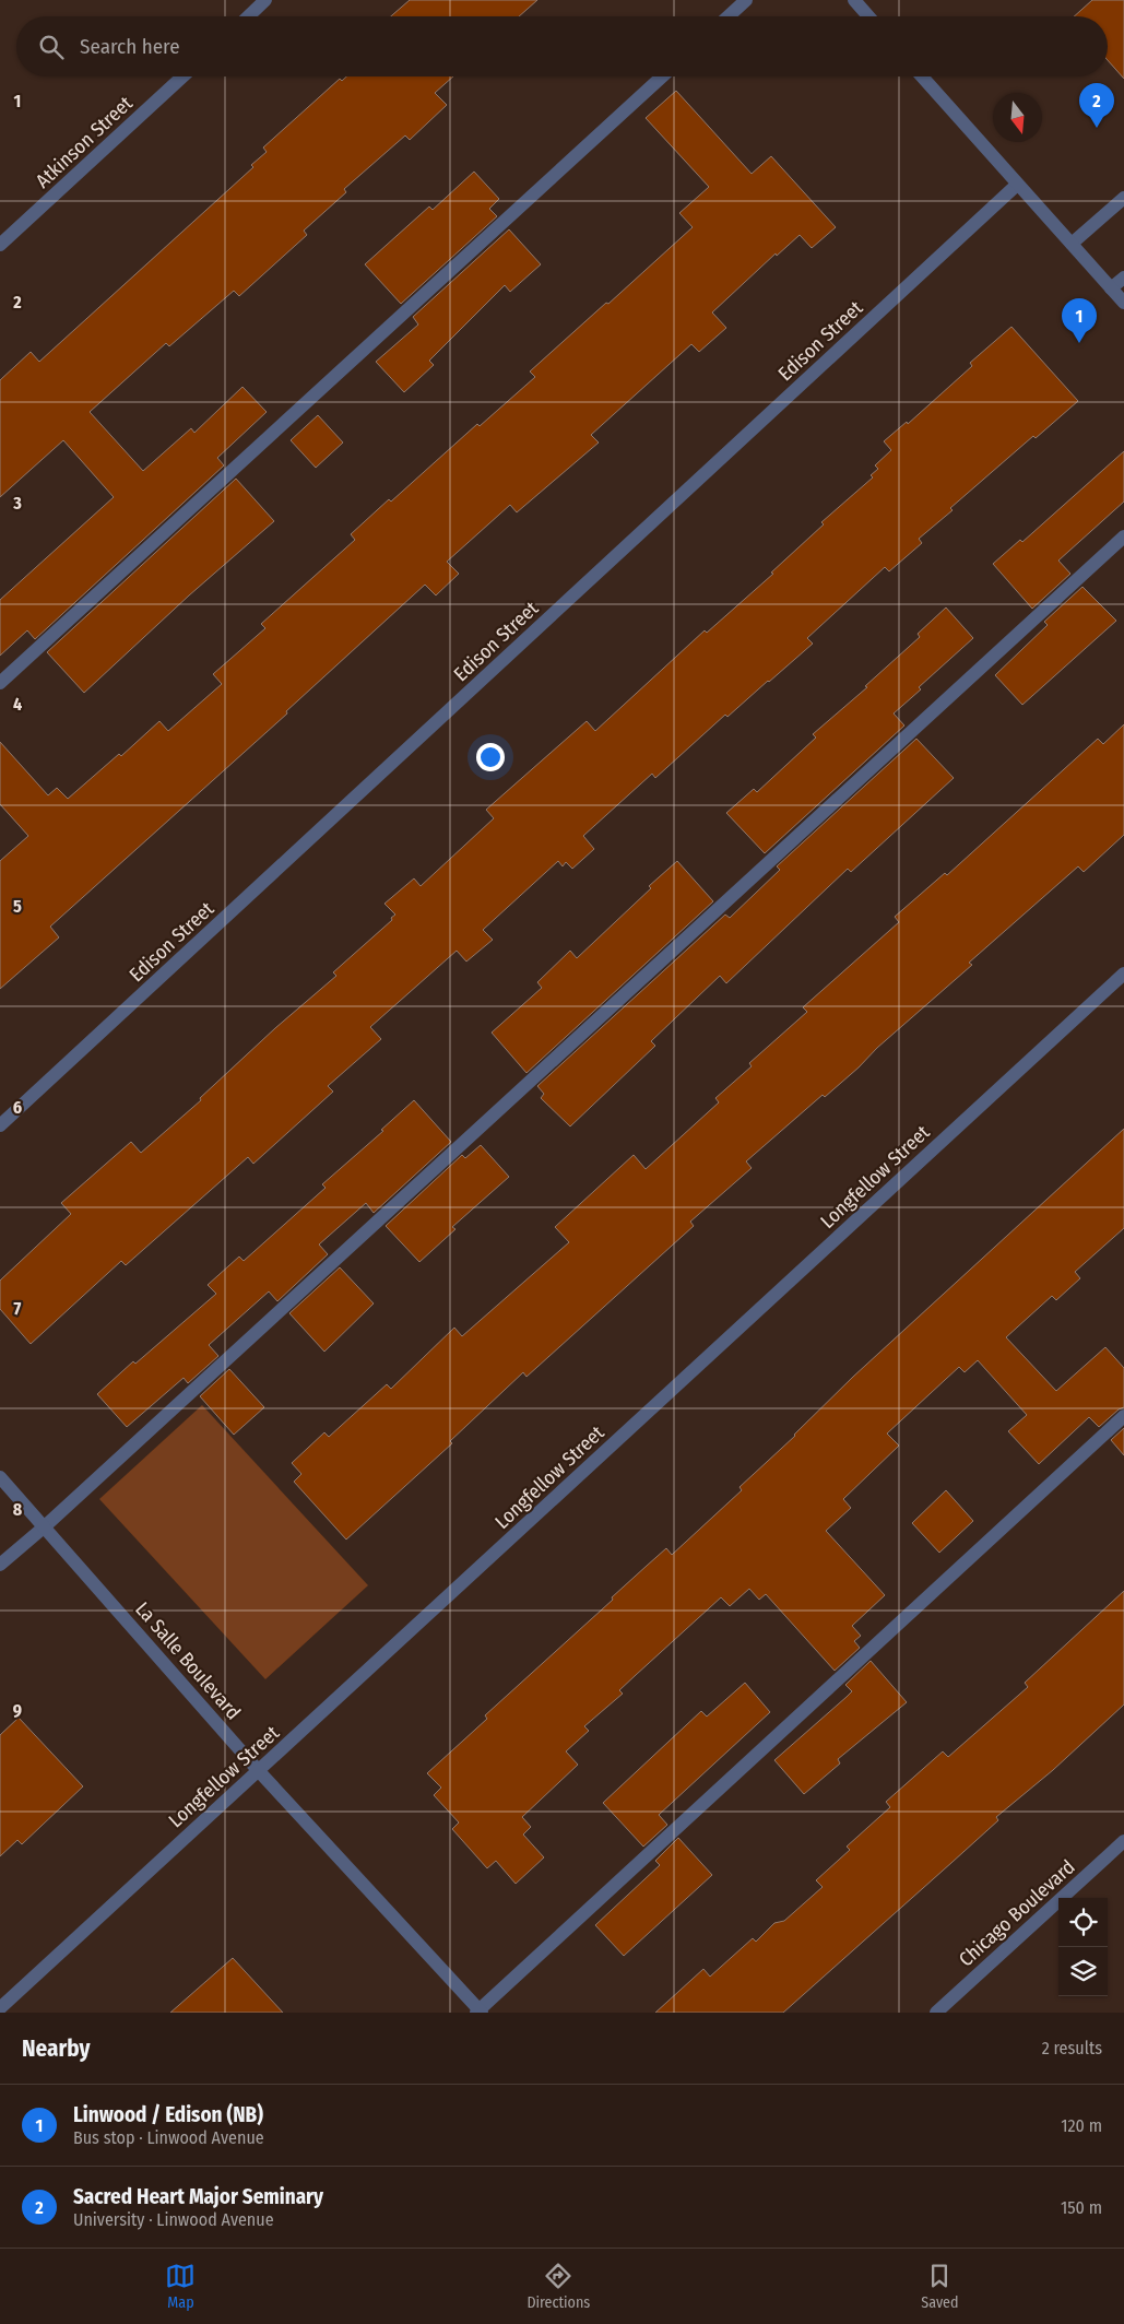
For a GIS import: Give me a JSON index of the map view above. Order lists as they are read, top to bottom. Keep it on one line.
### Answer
{"streets":{"street":["Atkinson Street","Edison Street","Longfellow Street","La Salle Boulevard","Chicago Boulevard"]},"crossings":[["Longfellow Street","La Salle Boulevard"]],"north":"bottom","page":{"search":"Search here","pins":["2","1"],"heading":["Nearby","2 results"],"list":[{"mark":"1","name":"Linwood / Edison (NB)","note":"Bus stop · Linwood Avenue","value":"120 m"},{"mark":"2","name":"Sacred Heart Major Seminary","note":"University · Linwood Avenue","value":"150 m"}],"nav":["Map","Directions","Saved"]},"grid":{"rows":["1","2","3","4","5","6","7","8","9"]}}
